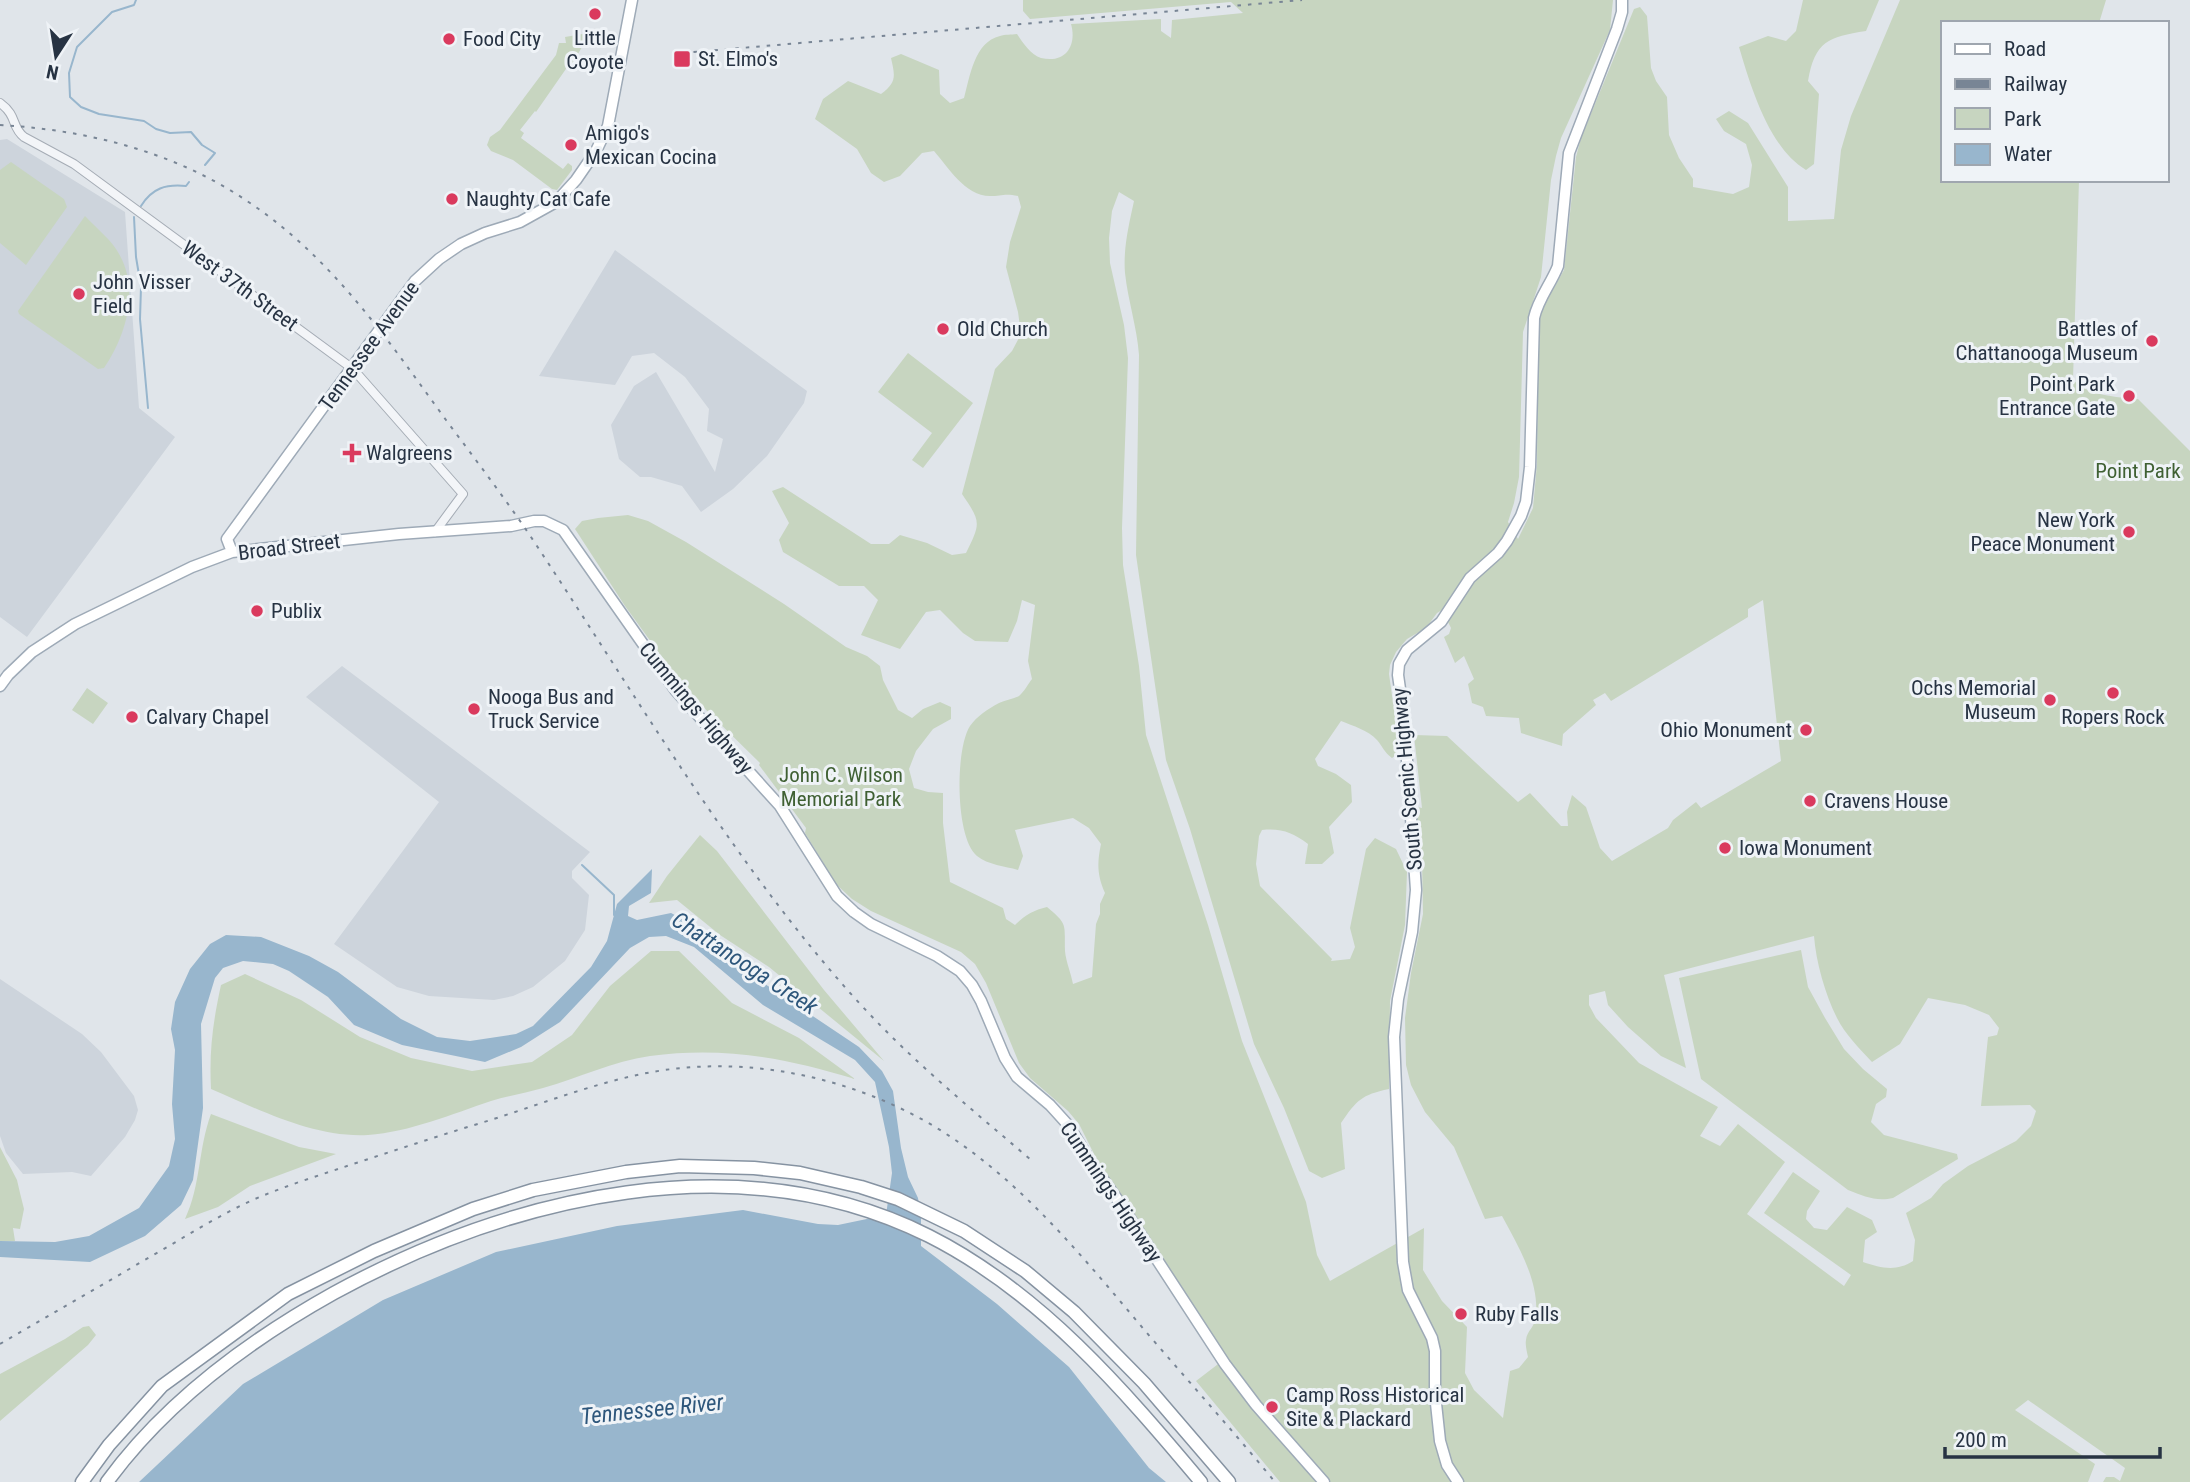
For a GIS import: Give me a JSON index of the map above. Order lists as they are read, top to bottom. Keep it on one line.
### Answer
{"streets":{"main road":["Tennessee Avenue","Broad Street","Cummings Highway","South Scenic Highway"],"street":["West 37th Street"]},"crossings":[["West 37th Street","Tennessee Avenue"],["West 37th Street","Broad Street"],["Tennessee Avenue","Broad Street"],["Broad Street","Cummings Highway"]],"water":["Chattanooga Creek","Tennessee River"],"parks":["Point Park","John C. Wilson Memorial Park"],"places":{"other":["Little Coyote","Food City","Amigo's Mexican Cocina","Naughty Cat Cafe","John Visser Field","Old Church","Battles of Chattanooga Museum","Point Park Entrance Gate","New York Peace Monument","Publix","Ropers Rock","Ochs Memorial Museum","Nooga Bus and Truck Service","Calvary Chapel","Ohio Monument","Cravens House","Iowa Monument","Ruby Falls","Camp Ross Historical Site & Plackard"],"transit":["St. Elmo's"],"health":["Walgreens"]},"legend":["Road","Railway","Park","Water"],"scale_bar":"200 m","north":"bottom"}
